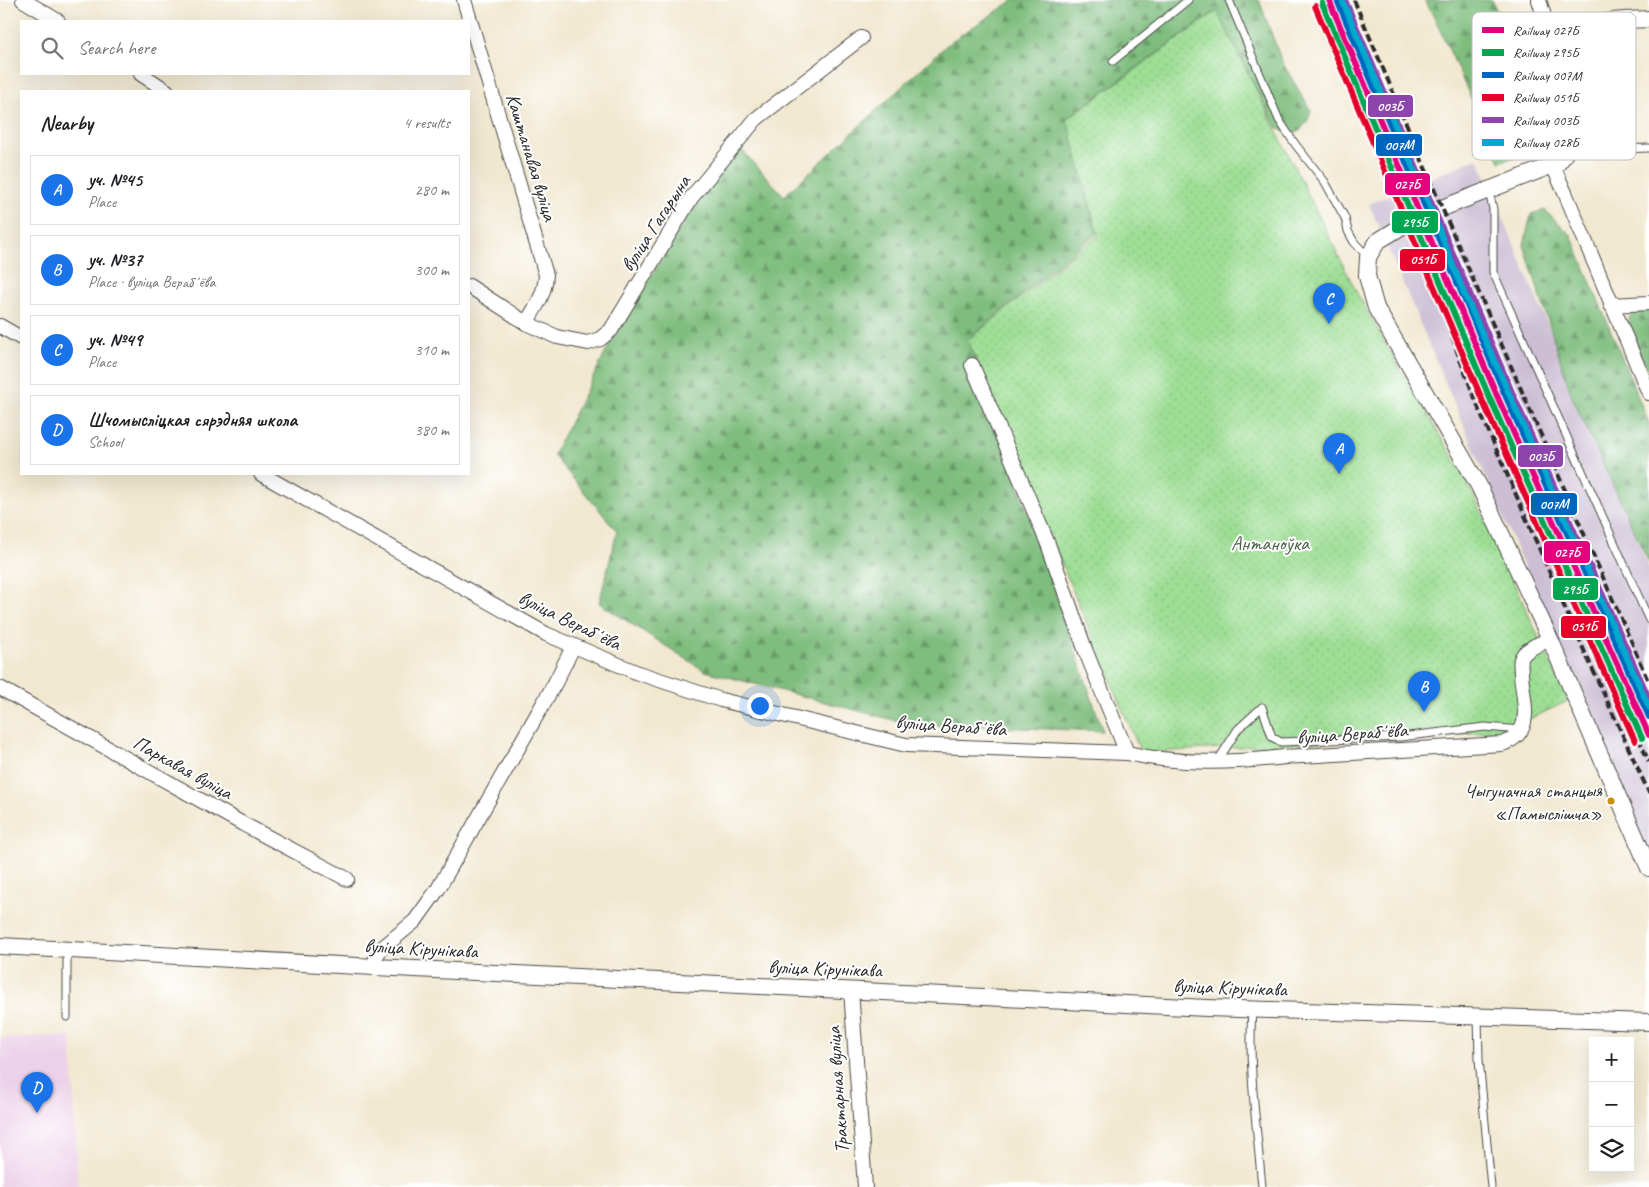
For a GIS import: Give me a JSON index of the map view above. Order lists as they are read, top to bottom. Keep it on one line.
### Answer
{"streets":{"street":["Каштанавая вуліца","вуліца Гагарына","вуліца Верабʼёва","Паркавая вуліца","вуліца Кірунікава","Трактарная вуліца"]},"crossings":[["Каштанавая вуліца","вуліца Гагарына"],["вуліца Кірунікава","Трактарная вуліца"]],"parks":["Антаноўка"],"places":["Чыгуначная станцыя «Памыслішча»"],"lines":["rail line 027Б","rail line 007М","rail line 003Б","rail line 028Б","rail line 295Б","rail line 051Б"],"legend":["Railway 027Б","Railway 295Б","Railway 007М","Railway 051Б","Railway 003Б","Railway 028Б"],"page":{"search":"Search here","heading":["Nearby","4 results"],"list":[{"mark":"A","name":"уч. №45","note":"Place","value":"280 m"},{"mark":"B","name":"уч. №37","note":"Place · вуліца Верабʼёва","value":"300 m"},{"mark":"C","name":"уч. №49","note":"Place","value":"310 m"},{"mark":"D","name":"Шчомысліцкая сярэдняя школа","note":"School","value":"380 m"}],"pins":["C","A","B","D"],"map_buttons":["+","−"]}}
